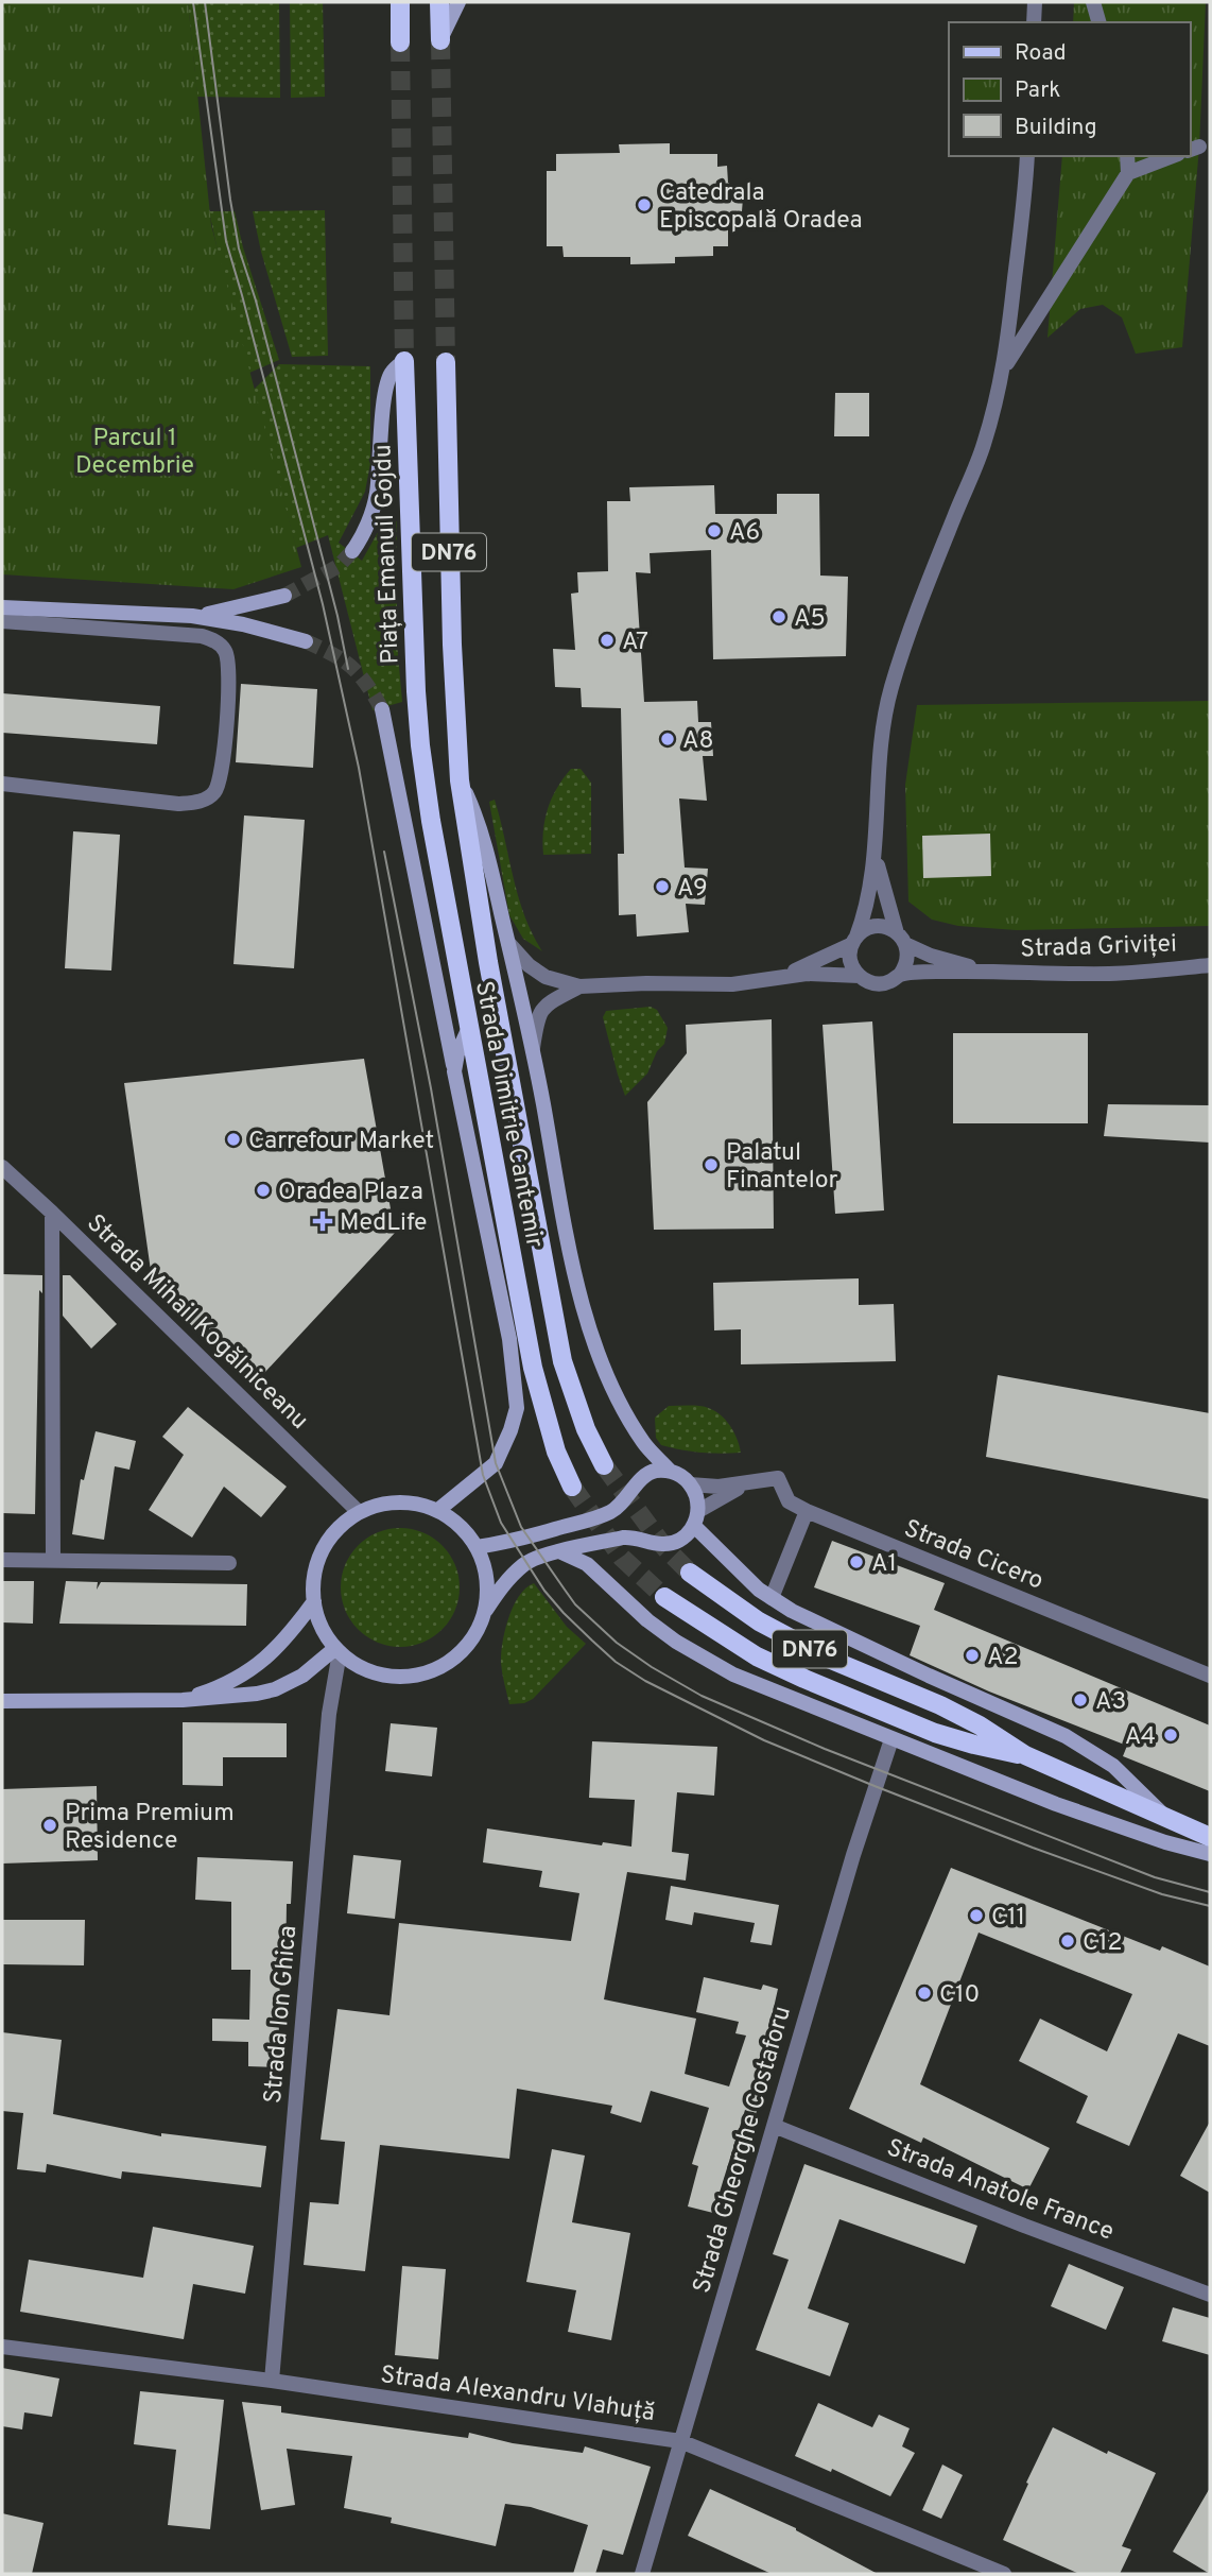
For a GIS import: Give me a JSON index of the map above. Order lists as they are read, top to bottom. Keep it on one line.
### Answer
{"streets":{"main road":["DN76","Piața Emanuil Gojdu","Strada Dimitrie Cantemir"],"street":["Strada Griviței","Strada Mihail Kogălniceanu","Strada Cicero","Strada Ion Ghica","Strada Gheorghe Costaforu","Strada Anatole France","Strada Alexandru Vlahuță"]},"crossings":[["Piața Emanuil Gojdu","Strada Dimitrie Cantemir"],["Strada Mihail Kogălniceanu","Strada Ion Ghica"],["Strada Ion Ghica","Strada Alexandru Vlahuță"],["Strada Gheorghe Costaforu","Strada Anatole France"],["Strada Gheorghe Costaforu","Strada Alexandru Vlahuță"]],"parks":["Parcul 1 Decembrie"],"places":{"other":["Catedrala Episcopală Oradea","A6","A5","A7","A8","A9","Carrefour Market","Palatul Finantelor","Oradea Plaza","A1","A2","A3","A4","Prima Premium Residence","C11","C12","C10"],"health":["MedLife"]},"legend":["Road","Park","Building"]}
